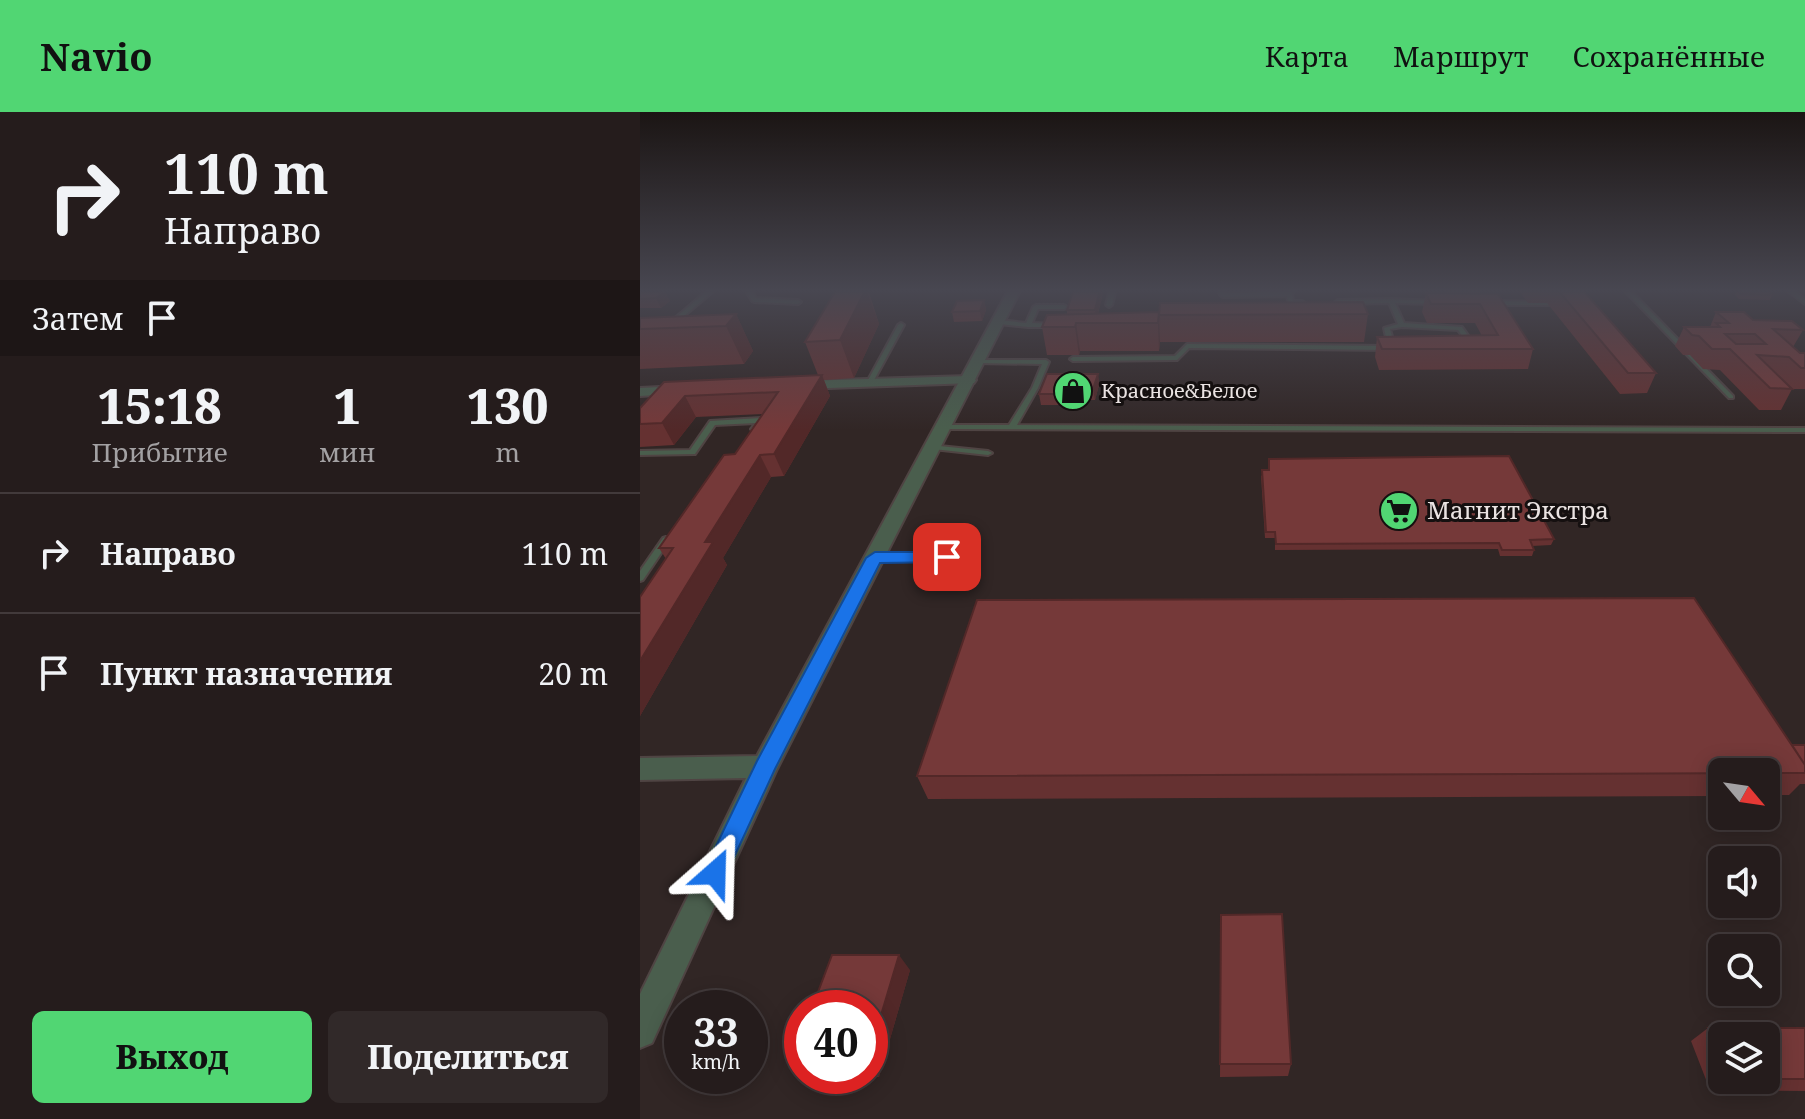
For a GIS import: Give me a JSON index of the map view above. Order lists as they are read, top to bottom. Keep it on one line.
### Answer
{"places":{"shop":["Красное&Белое"],"supermarket":["Магнит Экстра"]},"north":"bottom right","page":{"header":"Navio","nav":["Карта","Маршрут","Сохранённые"],"turn":["110 m","Направо"],"then":"Затем","eta":["15:18","Прибытие","1","мин","130","m"],"list":[{"name":"Направо","value":"110 m"},{"name":"Пункт назначения","value":"20 m"}],"speed":"33 km/h","limit":"40","buttons":["Выход","Поделиться"]}}
